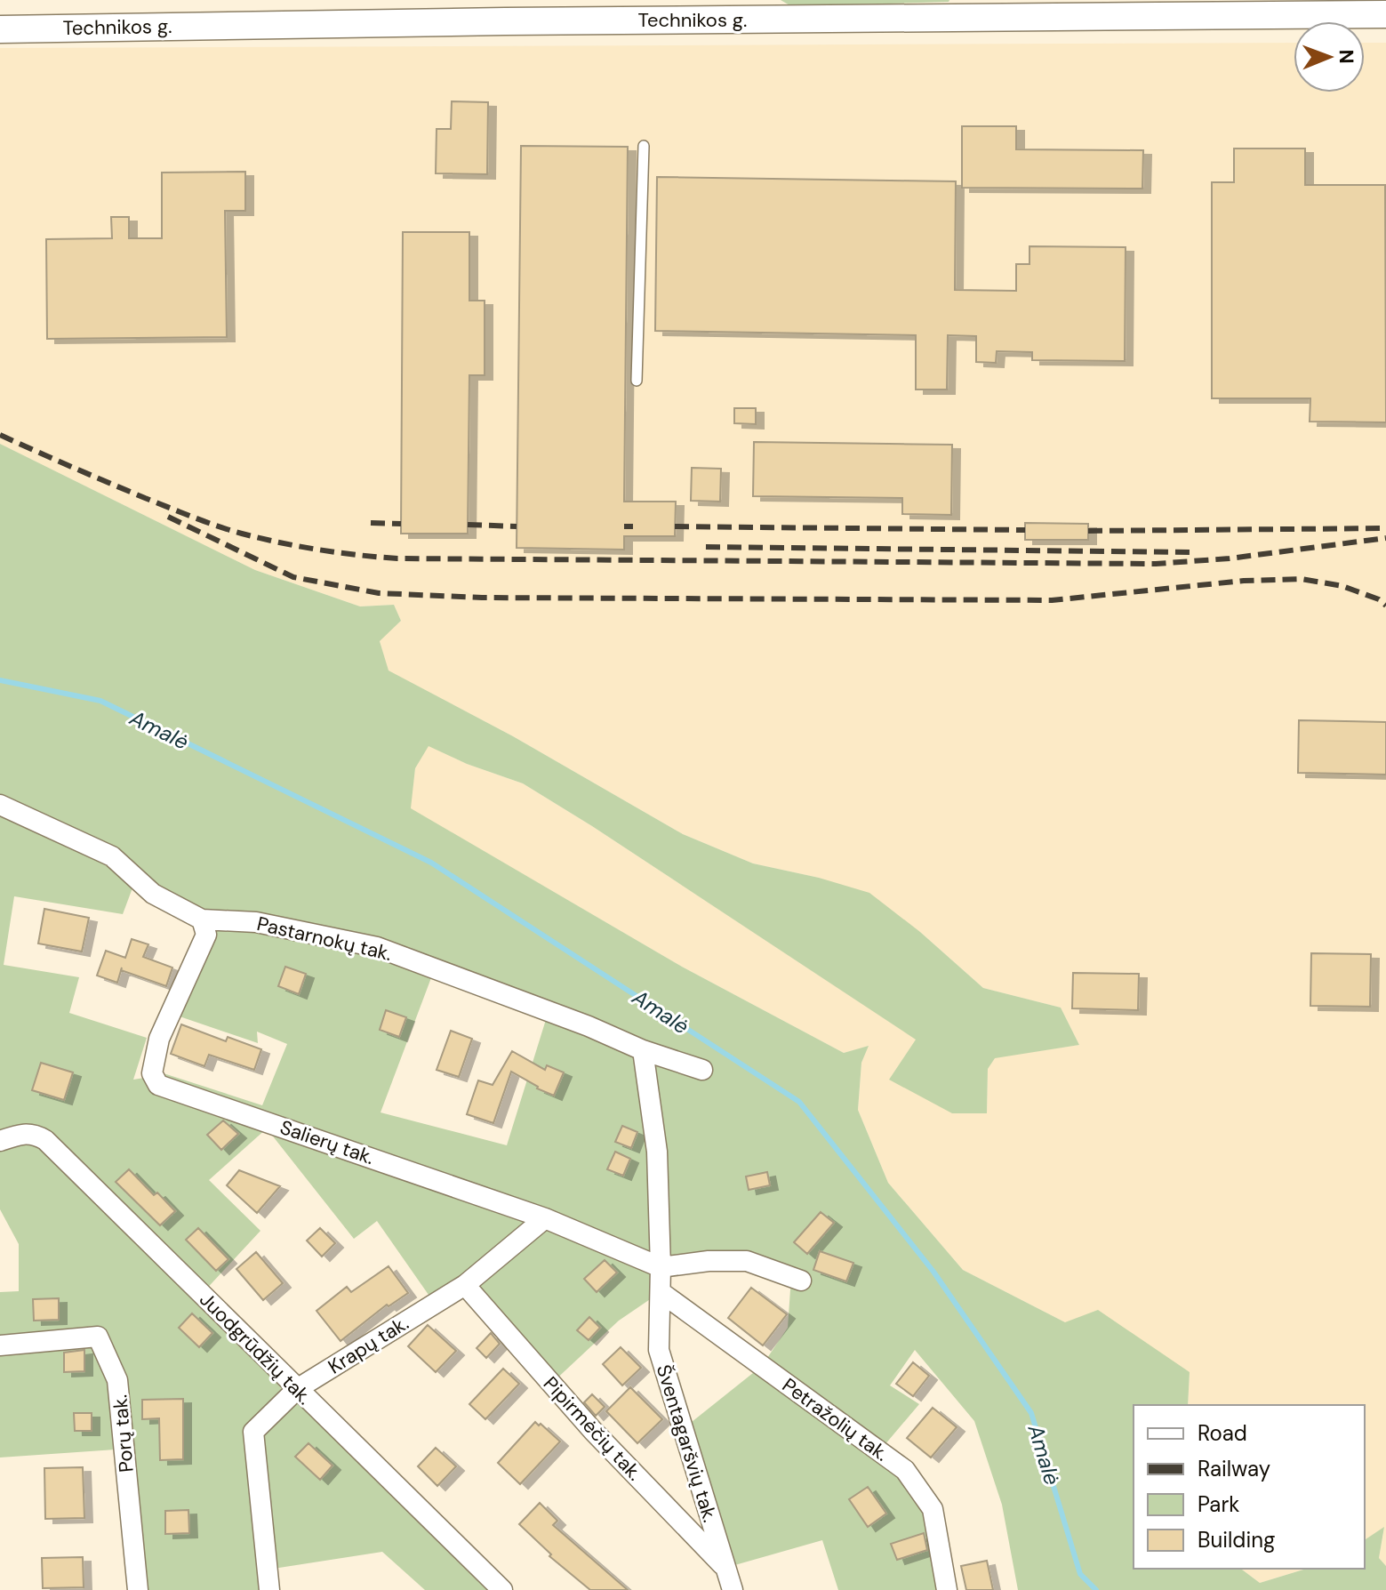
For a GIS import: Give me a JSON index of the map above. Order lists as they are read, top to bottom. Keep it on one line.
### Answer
{"streets":{"street":["Technikos g.","Pastarnokų tak.","Salierų tak.","Krapų tak.","Juodgrūdžių tak.","Petražolių tak.","Pipirmėčių tak.","Porų tak.","Šventagaršvių tak."]},"crossings":[["Pastarnokų tak.","Salierų tak."],["Pastarnokų tak.","Šventagaršvių tak."],["Salierų tak.","Krapų tak."],["Salierų tak.","Šventagaršvių tak."],["Krapų tak.","Juodgrūdžių tak."],["Krapų tak.","Pipirmėčių tak."],["Petražolių tak.","Šventagaršvių tak."],["Pipirmėčių tak.","Šventagaršvių tak."]],"water":["Amalė"],"legend":["Road","Railway","Park","Building"],"north":"right"}
